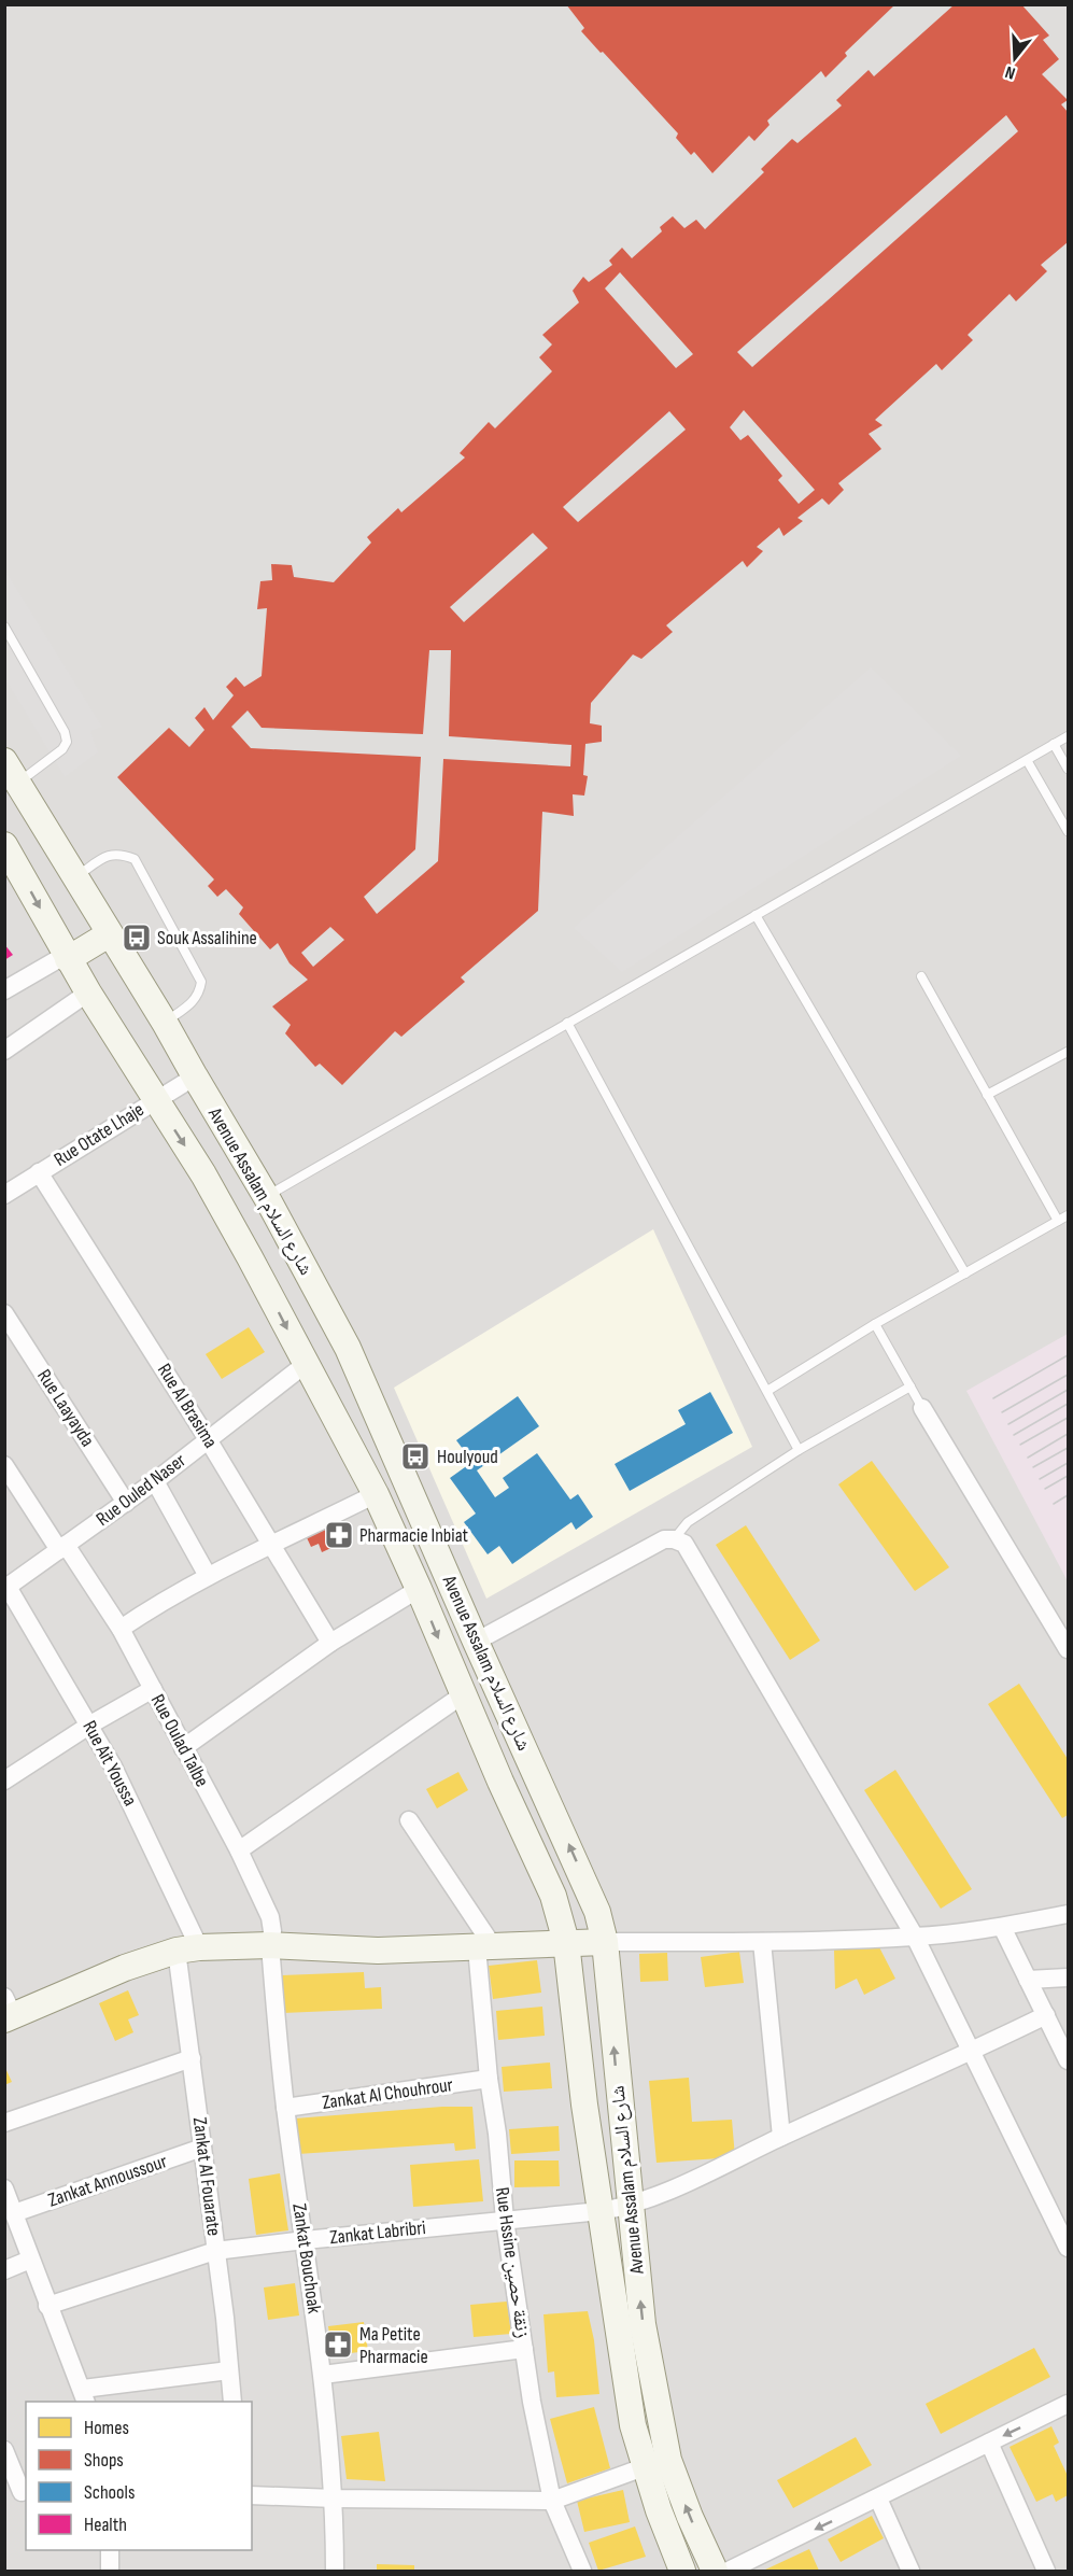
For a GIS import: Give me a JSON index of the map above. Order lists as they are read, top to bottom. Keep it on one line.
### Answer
{"streets":{"street":["Rue Otate Lhaje","Avenue Assalam شارع السلام","Rue Al Brasima","Rue Laayayda","Rue Ouled Naser","Rue Oulad Talbe","Rue Ait Youssa","Zankat Al Chouhrour","Zankat Al Fouarate","Zankat Annoussour","Zankat Labribri","Zankat Bouchoak","Rue Hssine زنقة حصين"]},"crossings":[["Rue Otate Lhaje","Avenue Assalam شارع السلام"],["Rue Otate Lhaje","Rue Al Brasima"],["Avenue Assalam شارع السلام","Rue Ouled Naser"],["Avenue Assalam شارع السلام","Zankat Labribri"],["Rue Al Brasima","Rue Ouled Naser"],["Rue Laayayda","Rue Ouled Naser"],["Rue Ouled Naser","Rue Oulad Talbe"],["Rue Ouled Naser","Rue Ait Youssa"],["Rue Oulad Talbe","Zankat Bouchoak"],["Rue Ait Youssa","Zankat Al Fouarate"],["Zankat Al Chouhrour","Zankat Bouchoak"],["Zankat Al Chouhrour","Rue Hssine زنقة حصين"],["Zankat Al Fouarate","Zankat Annoussour"],["Zankat Al Fouarate","Zankat Labribri"],["Zankat Labribri","Zankat Bouchoak"],["Zankat Labribri","Rue Hssine زنقة حصين"]],"places":{"bus stop":["Souk Assalihine","Houlyoud"],"pharmacy":["Pharmacie Inbiat","Ma Petite Pharmacie"]},"legend":["Homes","Shops","Schools","Health"],"north":"bottom"}
